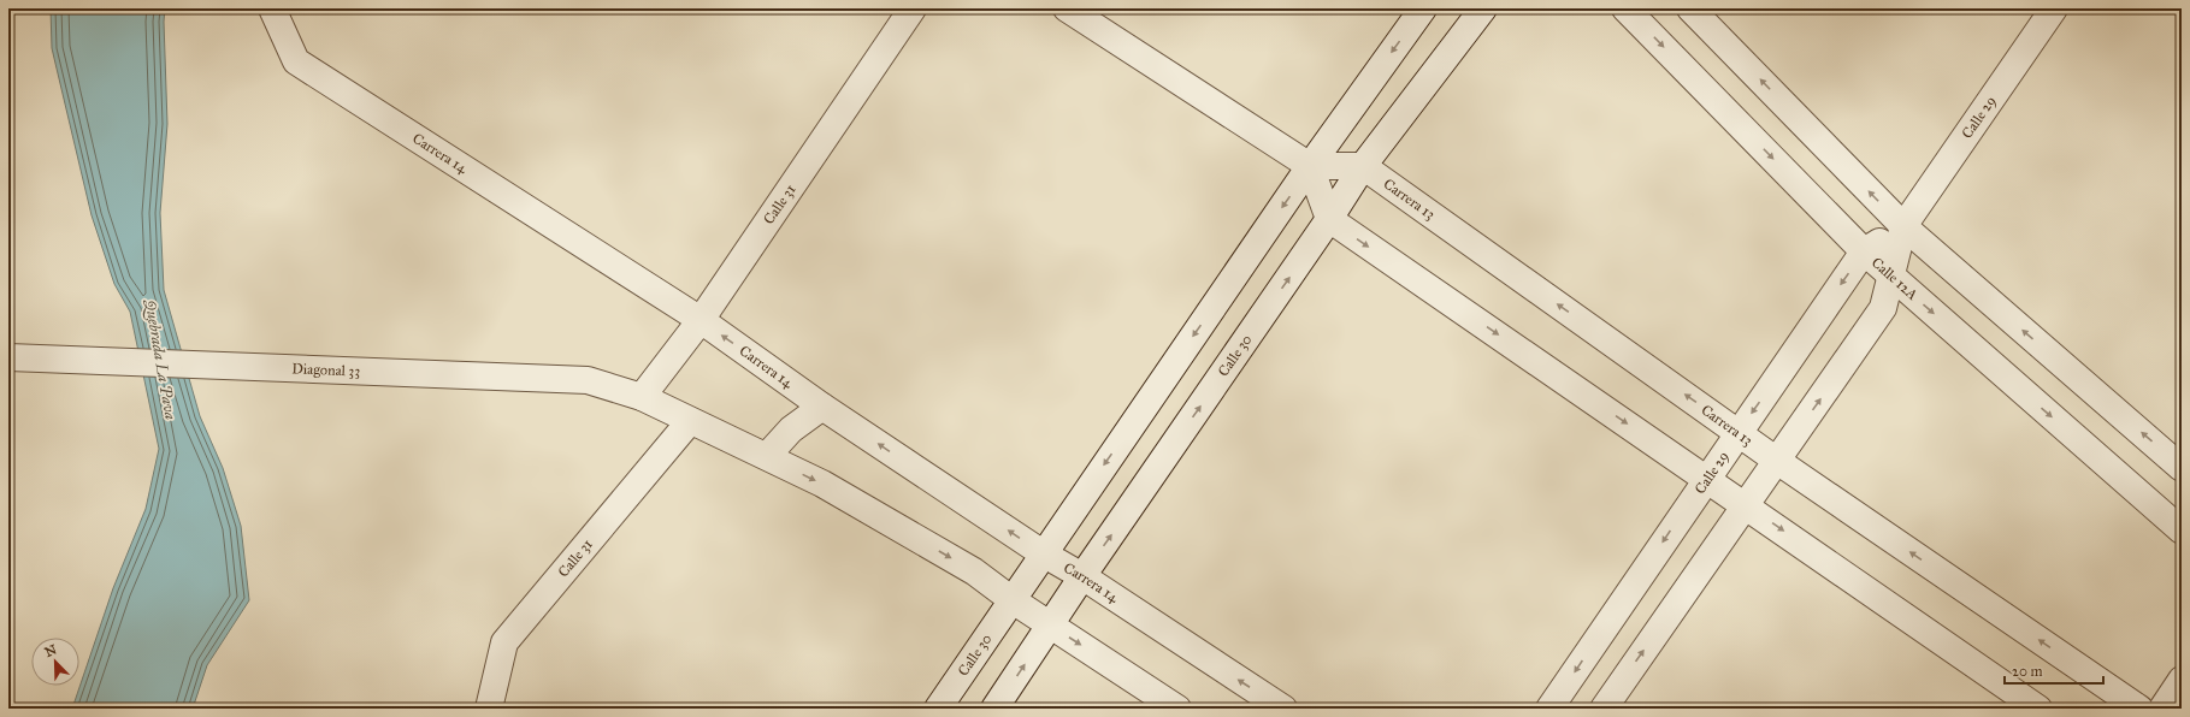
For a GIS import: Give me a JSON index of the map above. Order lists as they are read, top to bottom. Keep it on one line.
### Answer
{"streets":{"street":["Calle 29","Carrera 14","Carrera 13","Calle 31","Calle 12A","Calle 30","Diagonal 33"]},"crossings":[["Calle 29","Carrera 13"],["Calle 29","Calle 12A"],["Carrera 14","Calle 31"],["Carrera 14","Calle 30"],["Carrera 13","Calle 30"],["Calle 31","Diagonal 33"]],"water":["Quebrada La Pava"],"scale_bar":"20 m","north":"top left"}
